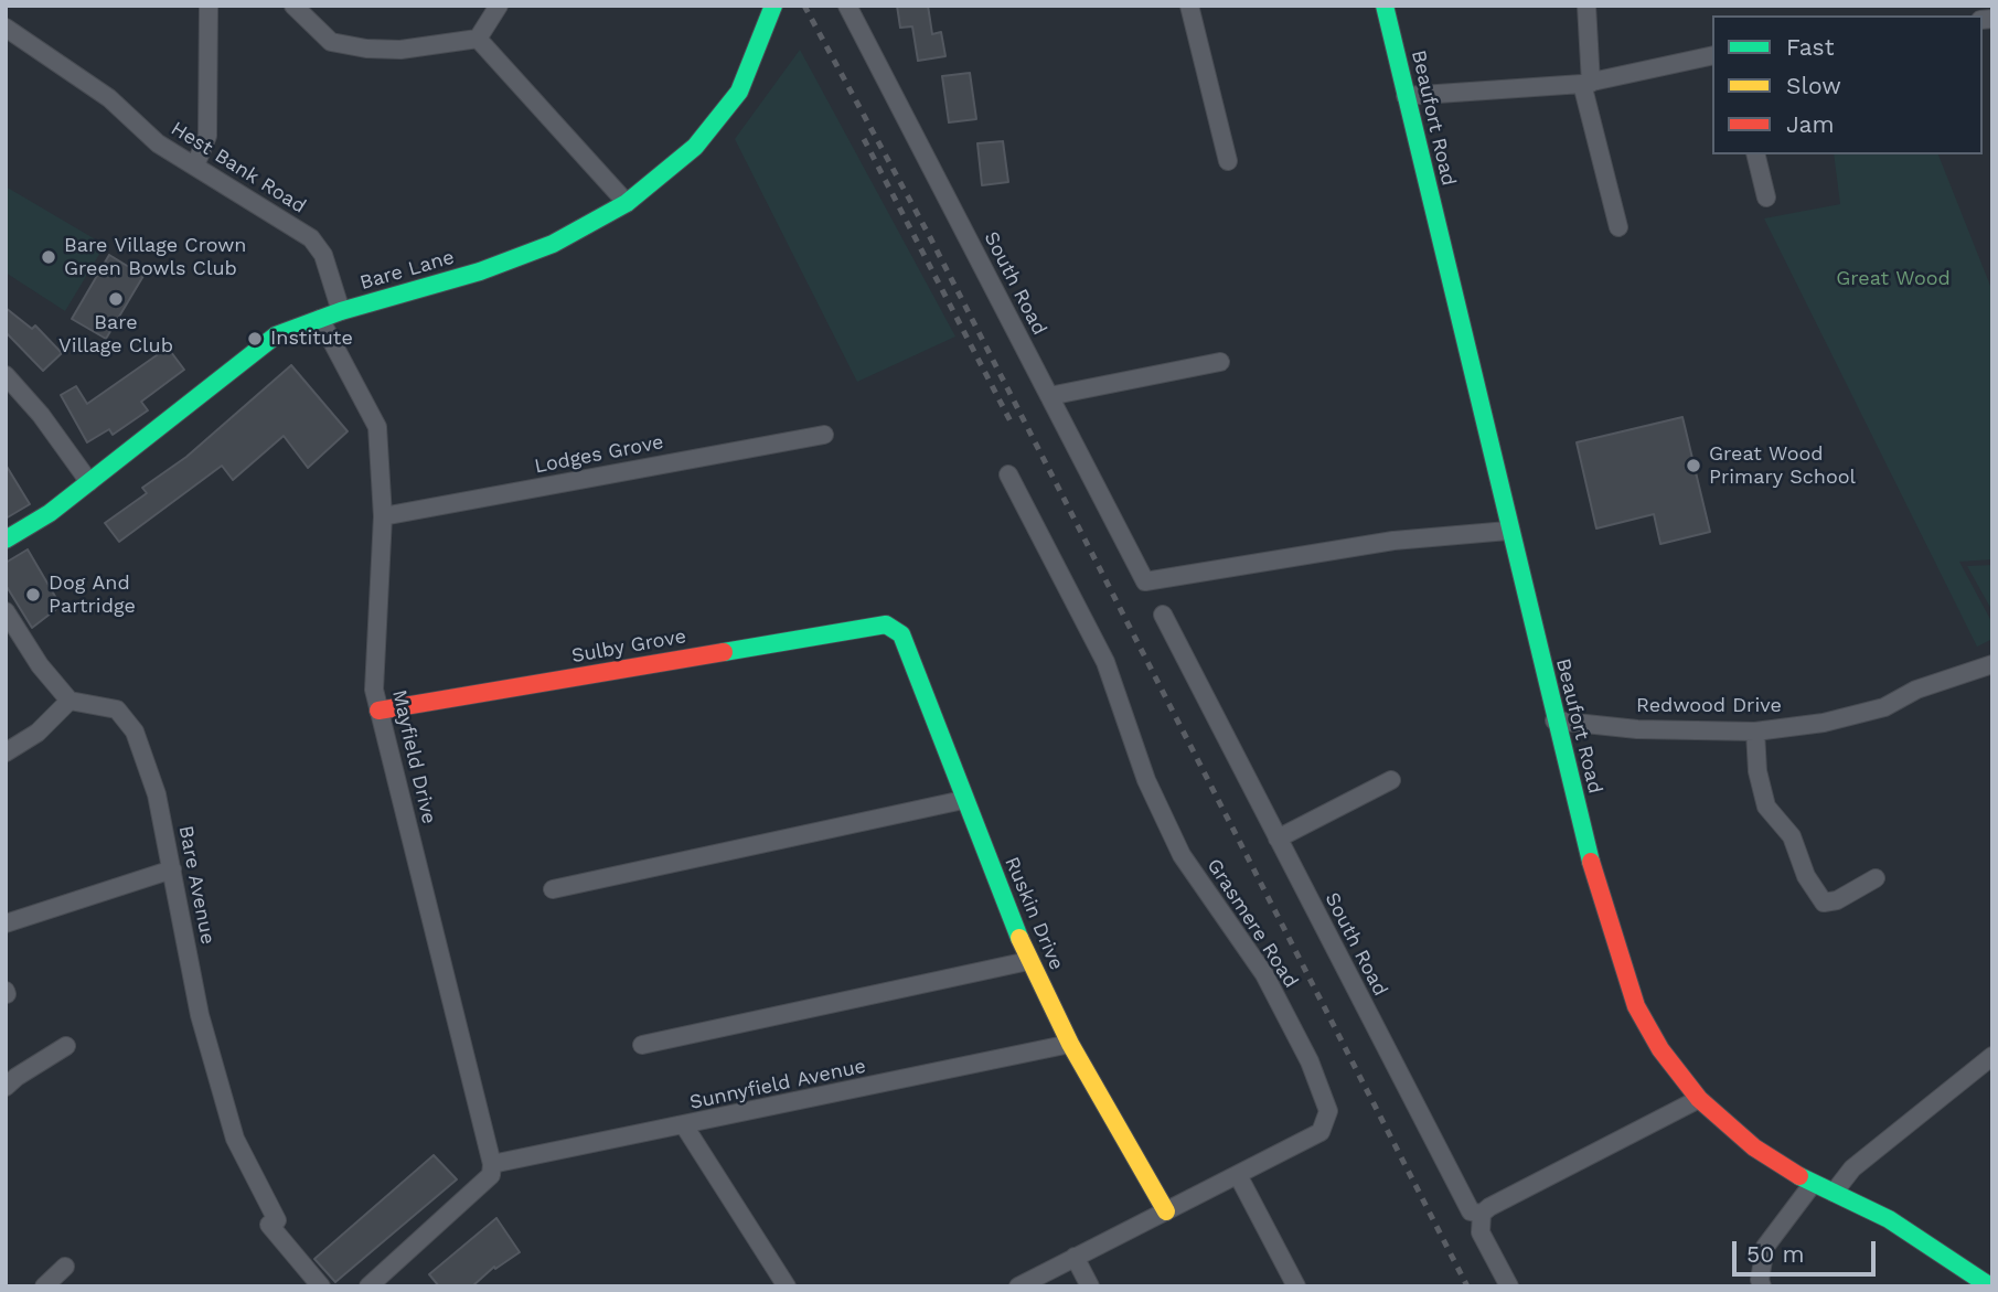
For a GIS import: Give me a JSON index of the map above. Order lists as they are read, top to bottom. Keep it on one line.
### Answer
{"streets":{"street":["Beaufort Road","Hest Bank Road","Bare Lane","South Road","Lodges Grove","Sulby Grove","Redwood Drive","Mayfield Drive","Bare Avenue","Ruskin Drive","Grasmere Road","Sunnyfield Avenue"]},"crossings":[["Beaufort Road","South Road"],["Beaufort Road","Redwood Drive"],["Hest Bank Road","Bare Lane"],["Bare Lane","Mayfield Drive"],["Lodges Grove","Mayfield Drive"],["Sulby Grove","Mayfield Drive"],["Sulby Grove","Ruskin Drive"],["Mayfield Drive","Sunnyfield Avenue"],["Ruskin Drive","Grasmere Road"],["Ruskin Drive","Sunnyfield Avenue"]],"parks":["Great Wood"],"places":["Bare Village Crown Green Bowls Club","Bare Village Club","Institute","Great Wood Primary School","Dog And Partridge"],"legend":["Fast","Slow","Jam"],"scale_bar":"50 m"}
